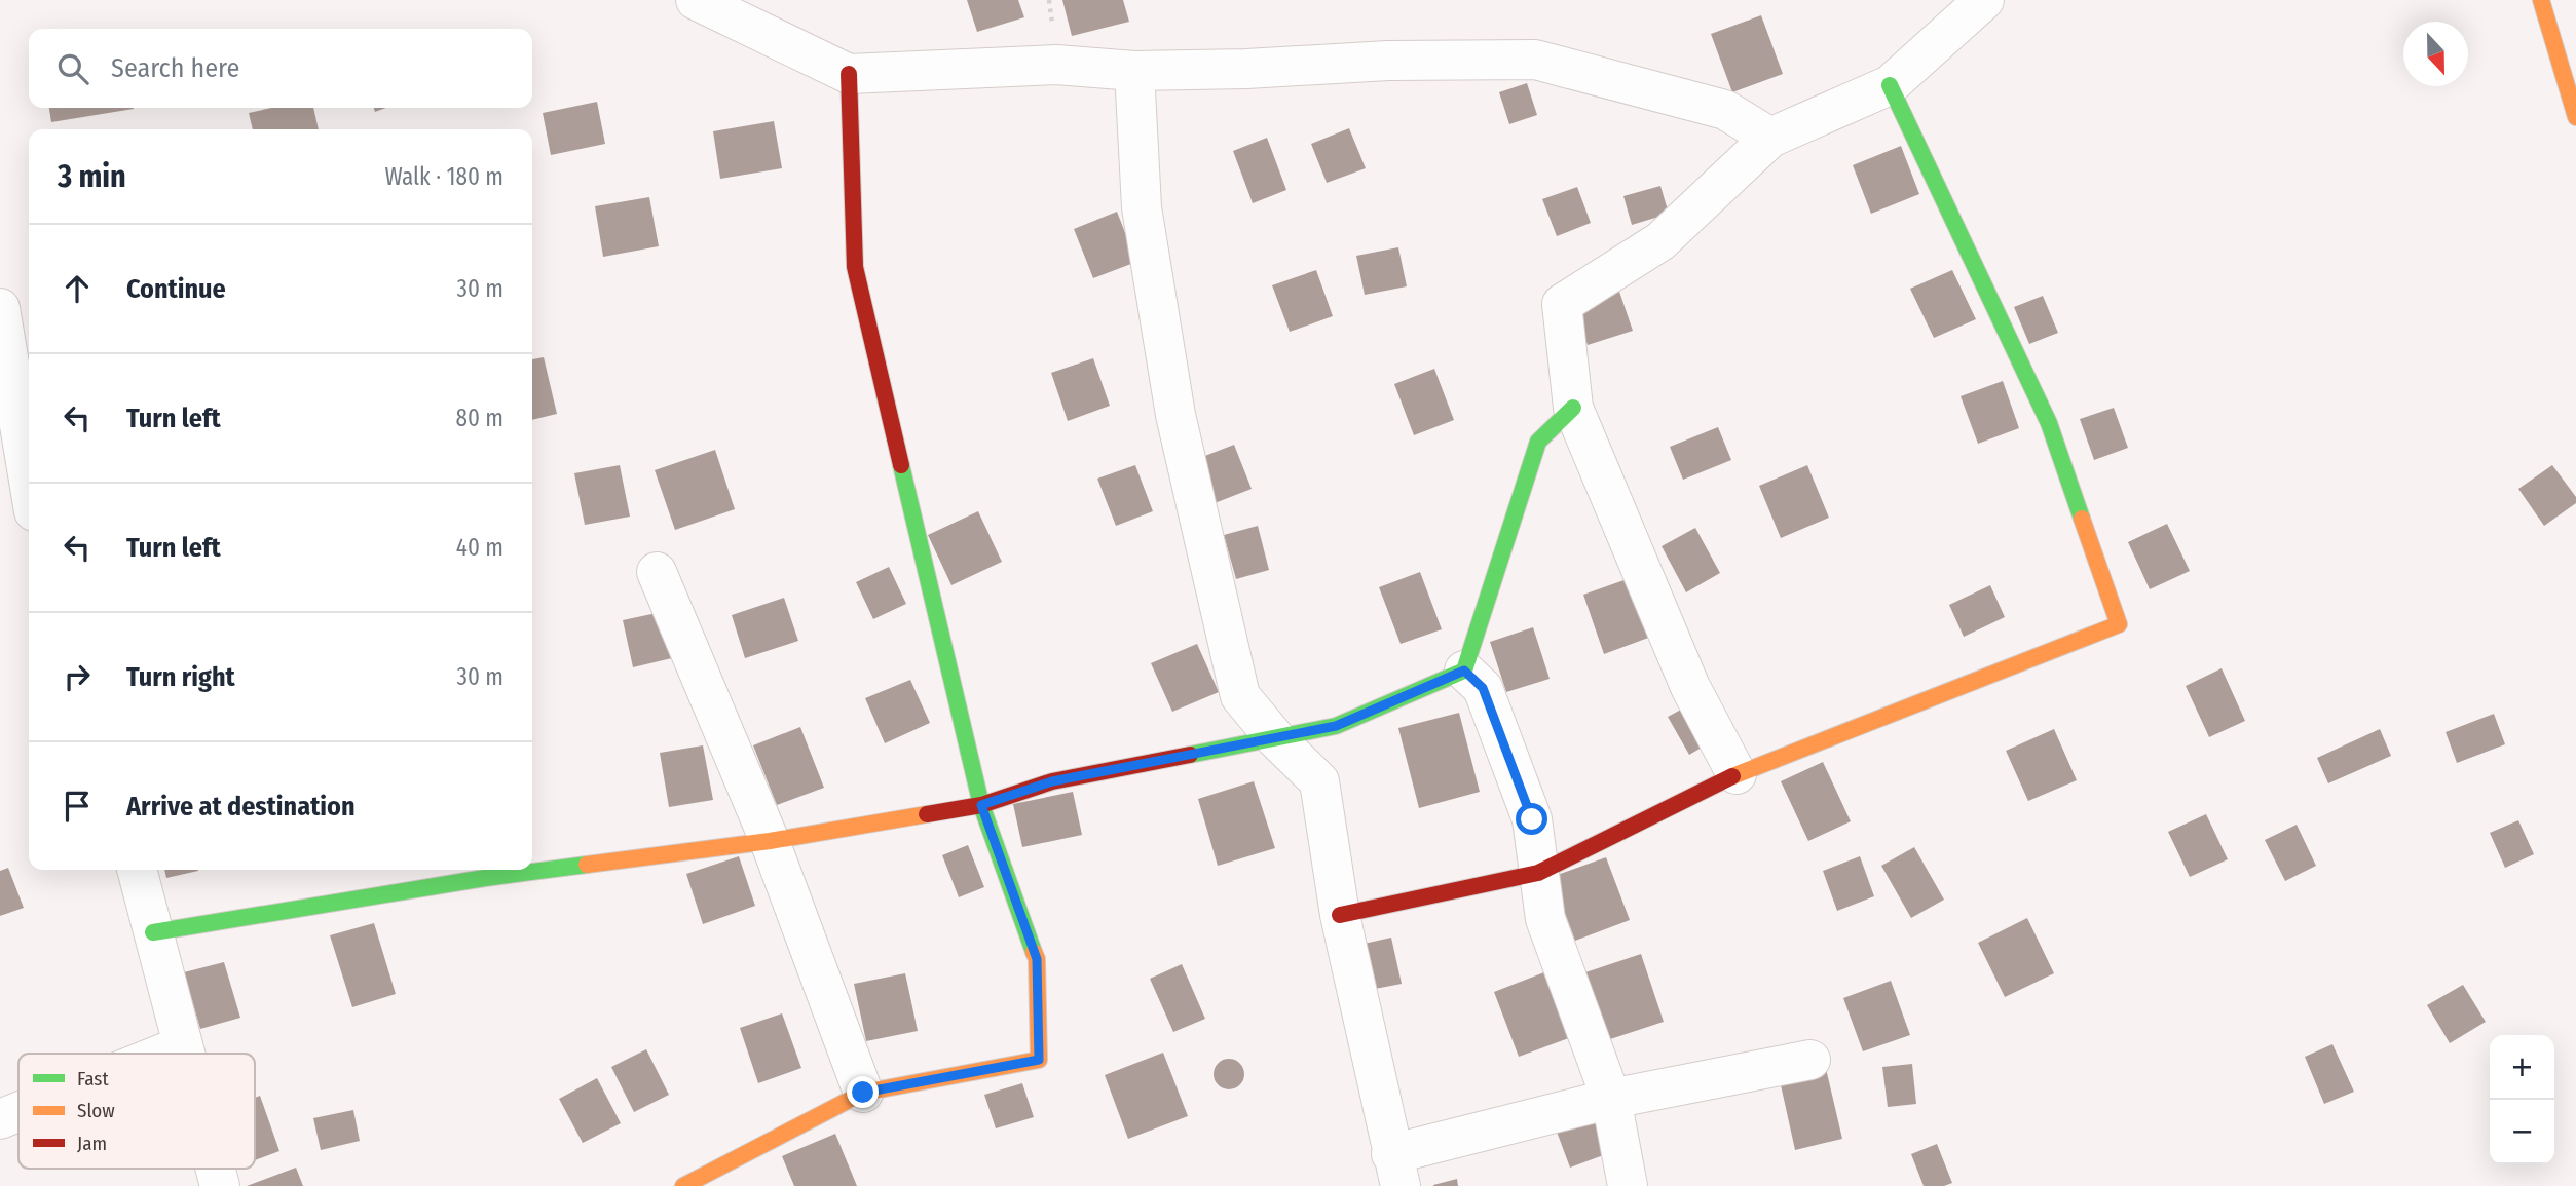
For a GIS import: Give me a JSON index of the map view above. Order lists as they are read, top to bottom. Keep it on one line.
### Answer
{"legend":["Fast","Slow","Jam"],"north":"bottom","page":{"search":"Search here","heading":["3 min","Walk · 180 m"],"list":[["Continue","30 m"],["Turn left","80 m"],["Turn left","40 m"],["Turn right","30 m"],"Arrive at destination"],"map_buttons":["+","−"]}}
